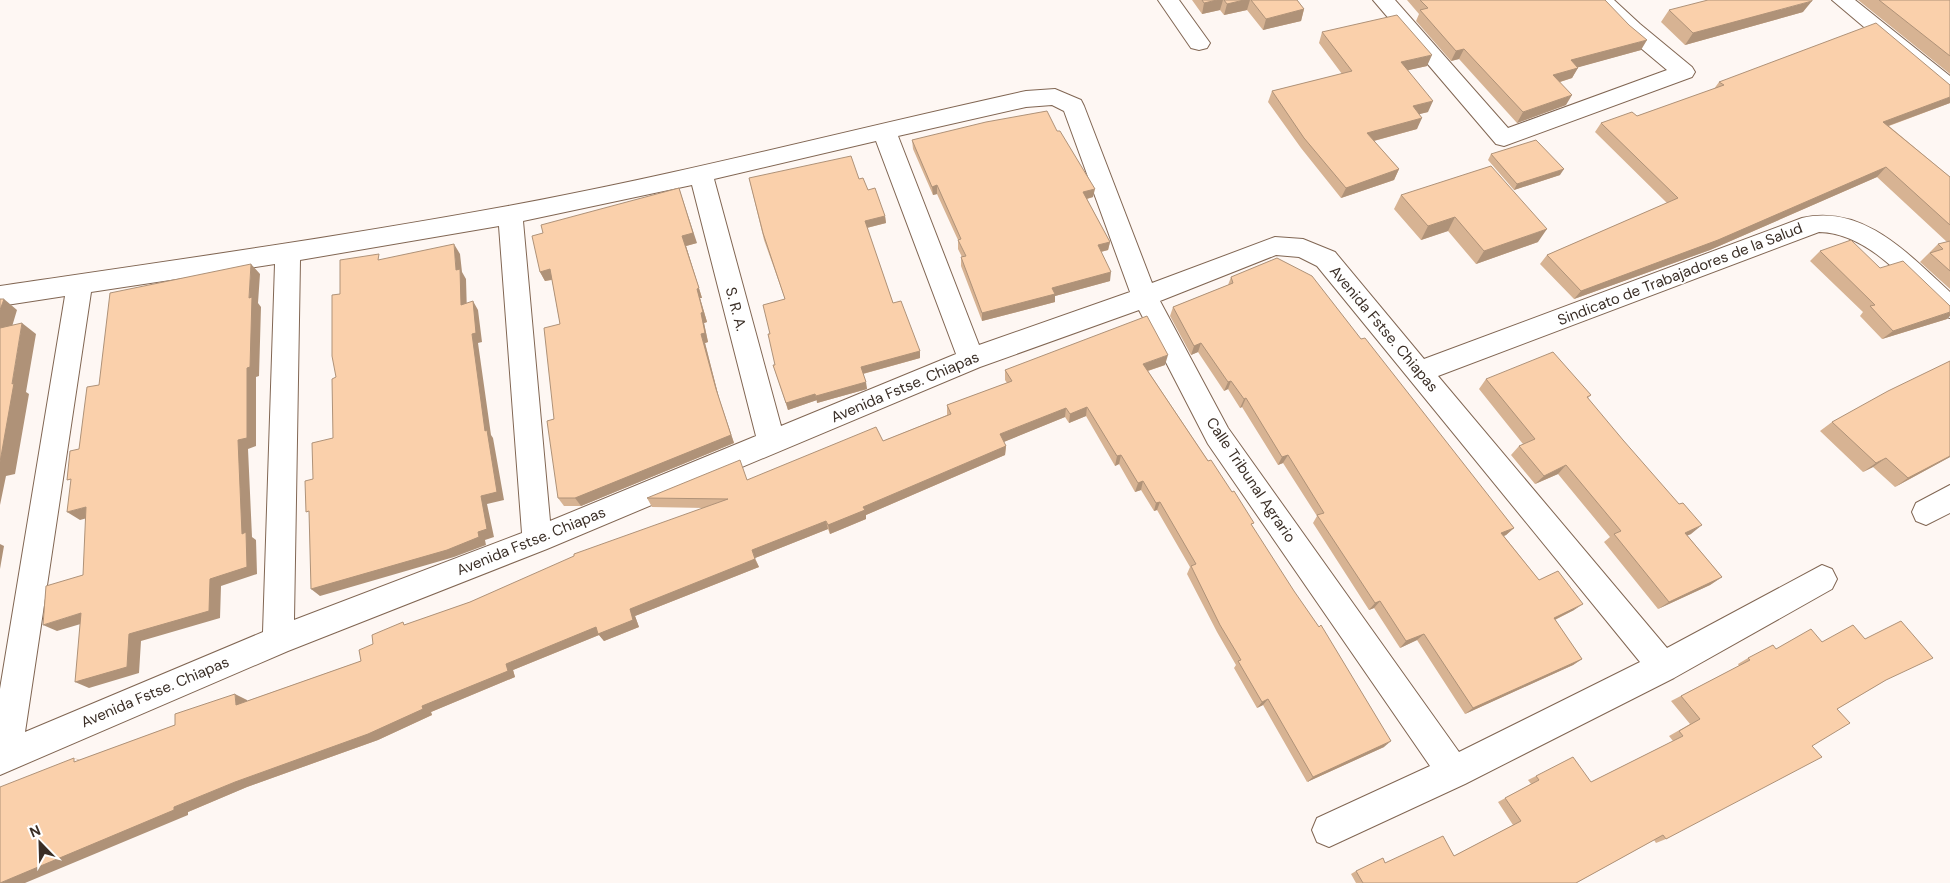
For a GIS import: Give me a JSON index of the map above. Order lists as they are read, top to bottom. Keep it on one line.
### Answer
{"streets":{"street":["Sindicato de Trabajadores de la Salud","S. R. A.","Avenida Fstse. Chiapas","Calle Tribunal Agrario"]},"crossings":[["Sindicato de Trabajadores de la Salud","Avenida Fstse. Chiapas"],["S. R. A.","Avenida Fstse. Chiapas"],["Avenida Fstse. Chiapas","Calle Tribunal Agrario"]],"north":"top left"}
